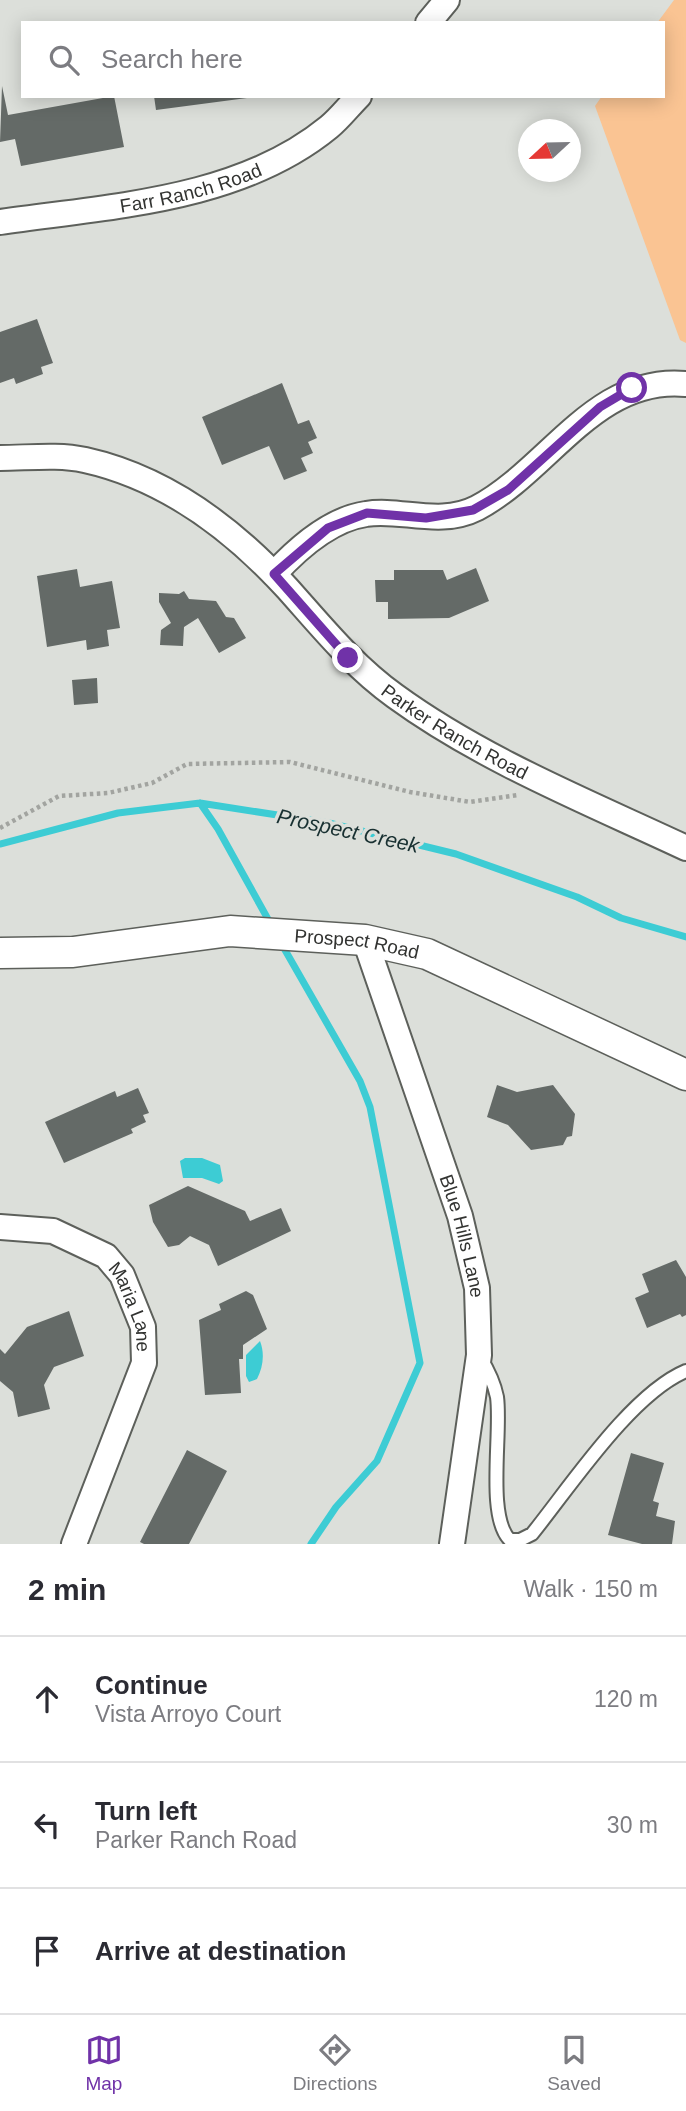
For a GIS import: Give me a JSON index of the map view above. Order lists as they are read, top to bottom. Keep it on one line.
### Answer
{"streets":{"street":["Farr Ranch Road","Parker Ranch Road","Prospect Road","Blue Hills Lane","Maria Lane"]},"crossings":[["Prospect Road","Blue Hills Lane"]],"water":["Prospect Creek"],"north":"left","page":{"search":"Search here","heading":["2 min","Walk · 150 m"],"list":[["Continue","Vista Arroyo Court","120 m"],["Turn left","Parker Ranch Road","30 m"],"Arrive at destination"],"nav":["Map","Directions","Saved"]}}
